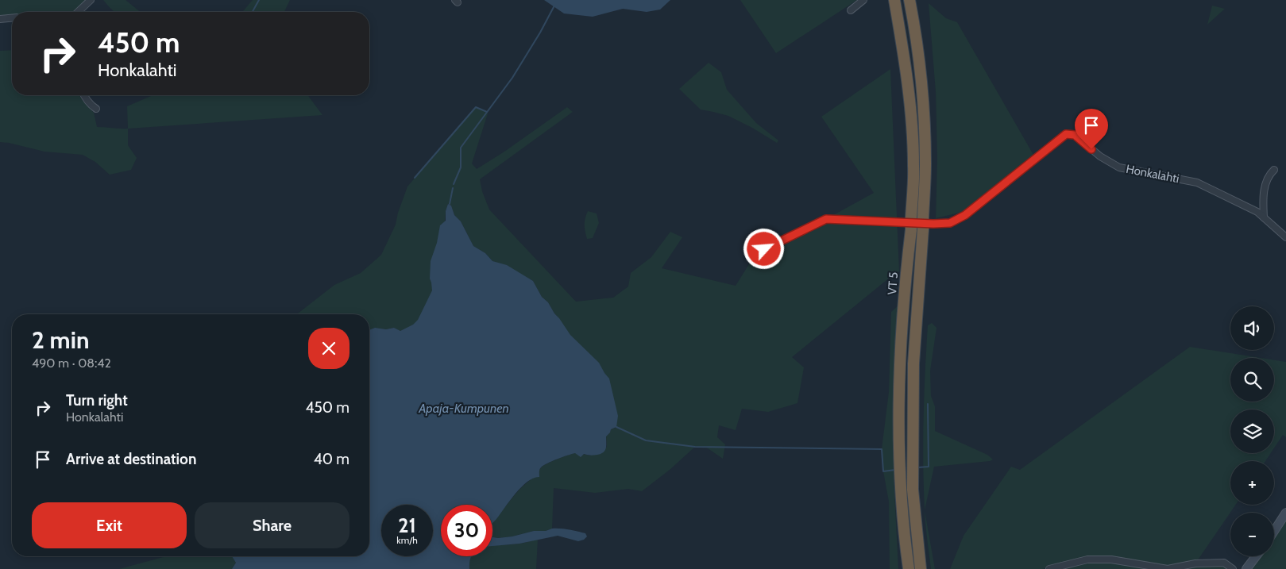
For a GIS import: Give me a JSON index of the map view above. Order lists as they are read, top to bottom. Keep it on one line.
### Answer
{"streets":{"highway":["VT 5"],"street":["Honkalahti"]},"water":["Apaja-Kumpunen"],"page":{"turn":["450 m","Honkalahti"],"map_buttons":["+","−"],"heading":["2 min","490 m · 08:42"],"list":[{"name":"Turn right","note":"Honkalahti","value":"450 m"},{"name":"Arrive at destination","value":"40 m"}],"buttons":["Exit","Share"],"speed":"21 km/h","limit":"30"}}
